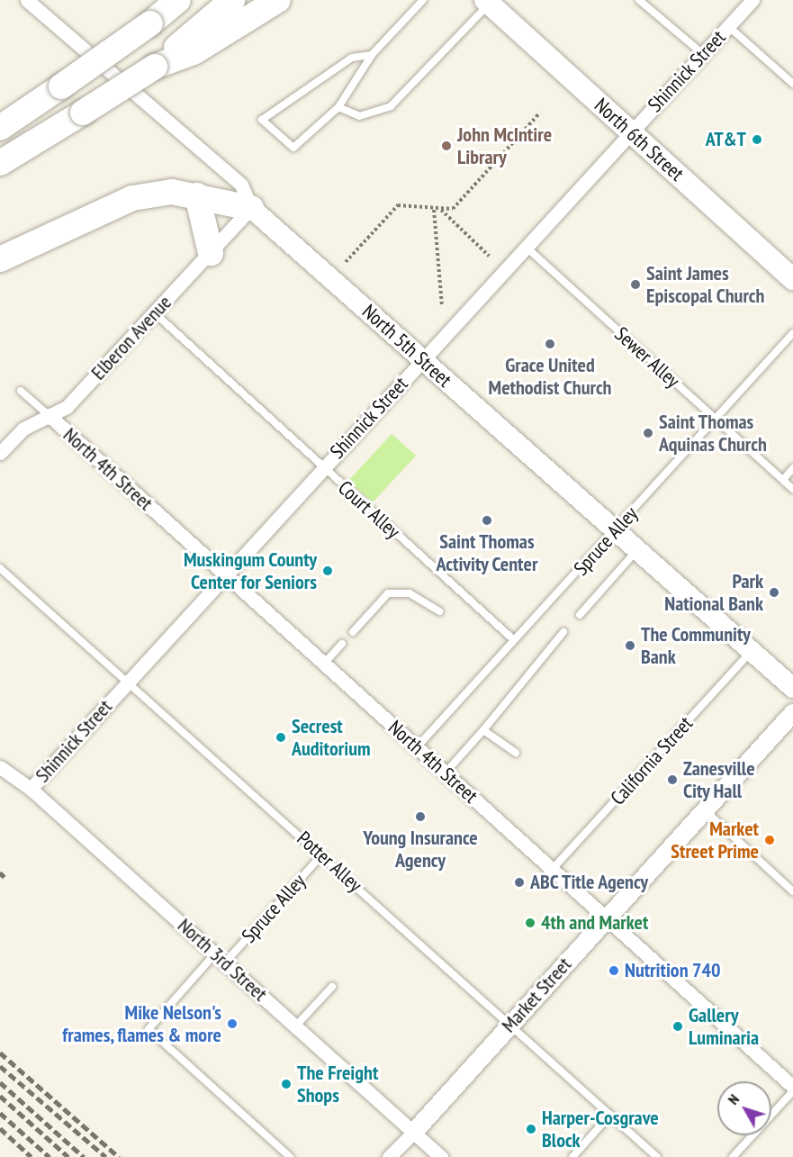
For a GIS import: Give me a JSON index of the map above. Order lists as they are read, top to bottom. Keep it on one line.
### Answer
{"streets":{"main road":["North 6th Street","North 5th Street"],"street":["Shinnick Street","Elberon Avenue","North 4th Street","North 3rd Street","Market Street"],"lane":["Sewer Alley","Court Alley","Spruce Alley","California Street","Potter Alley"]},"crossings":[["Shinnick Street","North 6th Street"],["Shinnick Street","North 5th Street"],["Shinnick Street","Sewer Alley"],["Shinnick Street","North 4th Street"],["Shinnick Street","Court Alley"],["Shinnick Street","Potter Alley"],["Shinnick Street","North 3rd Street"],["Elberon Avenue","North 5th Street"],["Elberon Avenue","North 4th Street"],["Elberon Avenue","Court Alley"],["North 5th Street","Spruce Alley"],["North 5th Street","California Street"],["Sewer Alley","Spruce Alley"],["North 4th Street","Spruce Alley"],["North 4th Street","California Street"],["North 4th Street","Market Street"],["Court Alley","Spruce Alley"],["Spruce Alley","Potter Alley"],["Spruce Alley","North 3rd Street"],["Potter Alley","Market Street"],["North 3rd Street","Market Street"]],"places":["AT&T","John McIntire Library","Saint James Episcopal Church","Grace United Methodist Church","Saint Thomas Aquinas Church","Saint Thomas Activity Center","Muskingum County Center for Seniors","Park National Bank","The Community Bank","Secrest Auditorium","Zanesville City Hall","Young Insurance Agency","Market Street Prime","ABC Title Agency","4th and Market","Nutrition 740","Mike Nelson's frames, flames & more","Gallery Luminaria","The Freight Shops","Harper-Cosgrave Block"],"north":"top left"}
